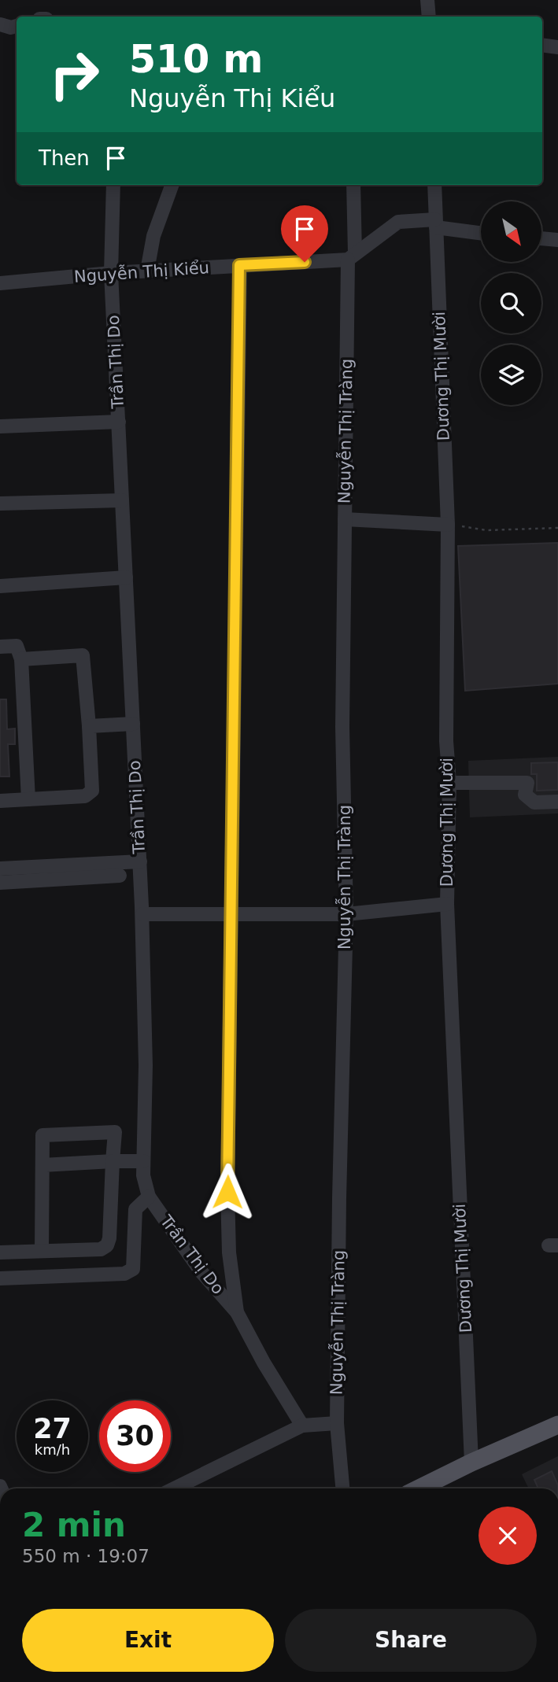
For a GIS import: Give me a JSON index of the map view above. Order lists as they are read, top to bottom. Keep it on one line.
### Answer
{"streets":{"street":["Nguyễn Thị Kiểu","Trần Thị Do","Dương Thị Mười","Nguyễn Thị Tràng"]},"crossings":[["Nguyễn Thị Kiểu","Trần Thị Do"],["Nguyễn Thị Kiểu","Nguyễn Thị Tràng"]],"north":"bottom right","page":{"turn":["510 m","Nguyễn Thị Kiểu"],"then":"Then","speed":"27 km/h","limit":"30","heading":["2 min","550 m · 19:07"],"buttons":["Exit","Share"]}}
